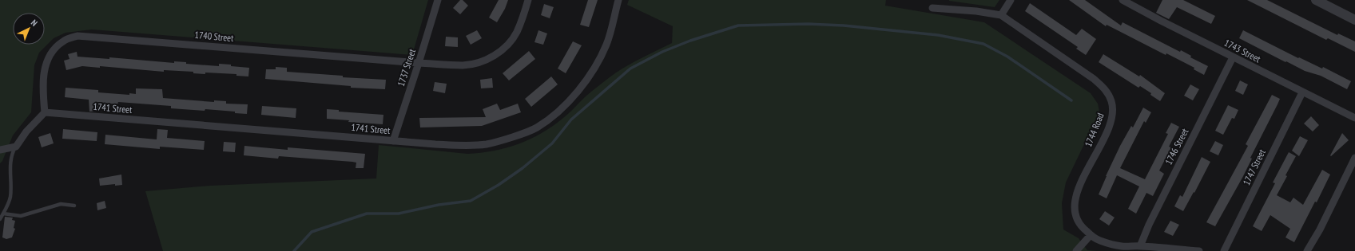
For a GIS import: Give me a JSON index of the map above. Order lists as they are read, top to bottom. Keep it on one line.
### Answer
{"streets":{"street":["1740 Street","1743 Street","1737 Street","1741 Street","1744 Road","1746 Street","1747 Street"]},"crossings":[["1740 Street","1737 Street"],["1740 Street","1741 Street"],["1743 Street","1746 Street"],["1743 Street","1747 Street"],["1737 Street","1741 Street"],["1744 Road","1746 Street"]],"north":"top right"}
